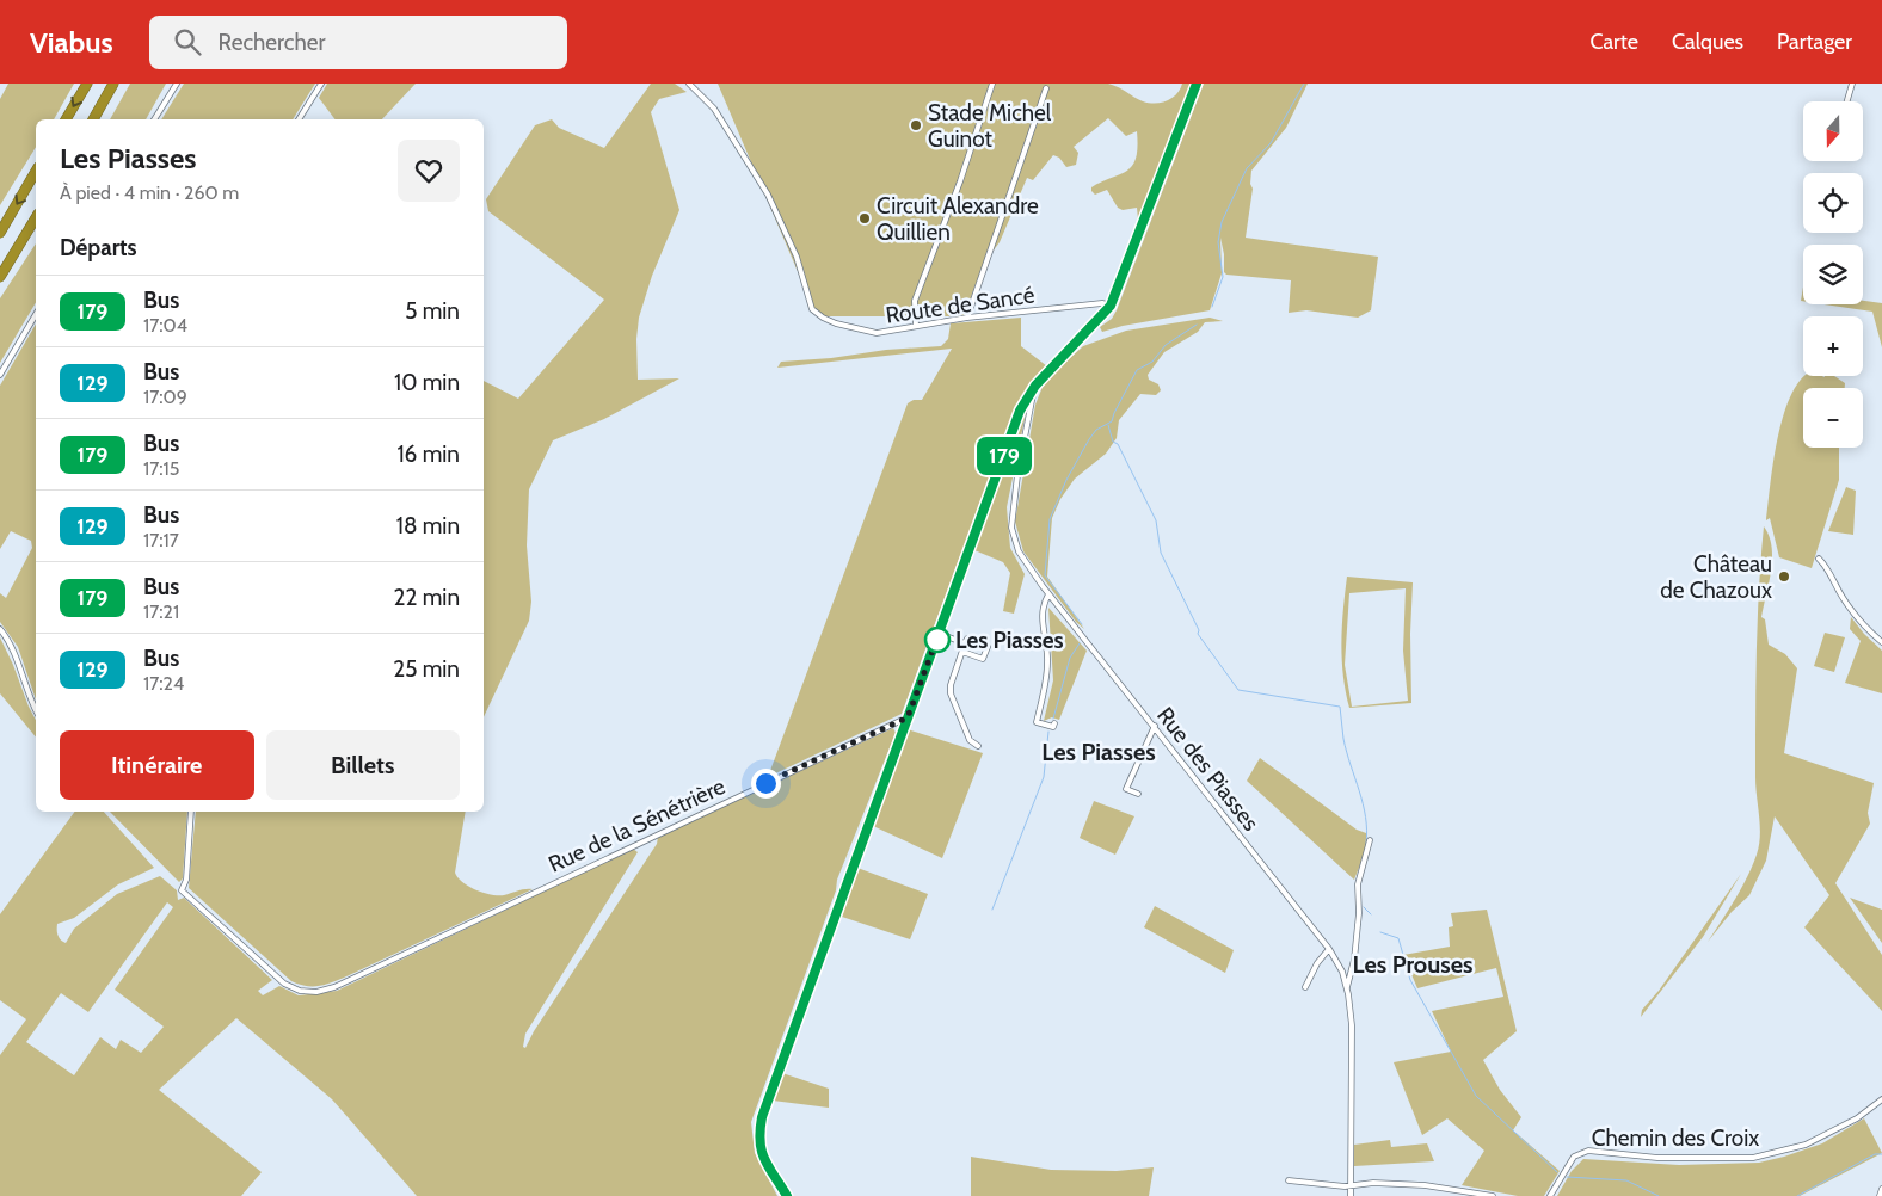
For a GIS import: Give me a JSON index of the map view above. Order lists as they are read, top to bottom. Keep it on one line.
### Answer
{"streets":{"street":["Route de Sancé","Rue des Piasses","Rue de la Sénétrière","Chemin des Croix"]},"districts":["Les Piasses","Les Prouses"],"places":["Stade Michel Guinot","Circuit Alexandre Quillien","Château de Chazoux","Les Piasses"],"lines":["bus line 179"],"north":"bottom","page":{"header":"Viabus","search":"Rechercher","nav":["Carte","Calques","Partager"],"on_map":"179","map_buttons":["+","−"],"heading":[["Les Piasses","À pied · 4 min · 260 m"],"Départs"],"list":[{"mark":"179","name":"Bus","note":"17:04","value":"5 min"},{"mark":"129","name":"Bus","note":"17:09","value":"10 min"},{"mark":"179","name":"Bus","note":"17:15","value":"16 min"},{"mark":"129","name":"Bus","note":"17:17","value":"18 min"},{"mark":"179","name":"Bus","note":"17:21","value":"22 min"},{"mark":"129","name":"Bus","note":"17:24","value":"25 min"}],"buttons":["Itinéraire","Billets"]}}
